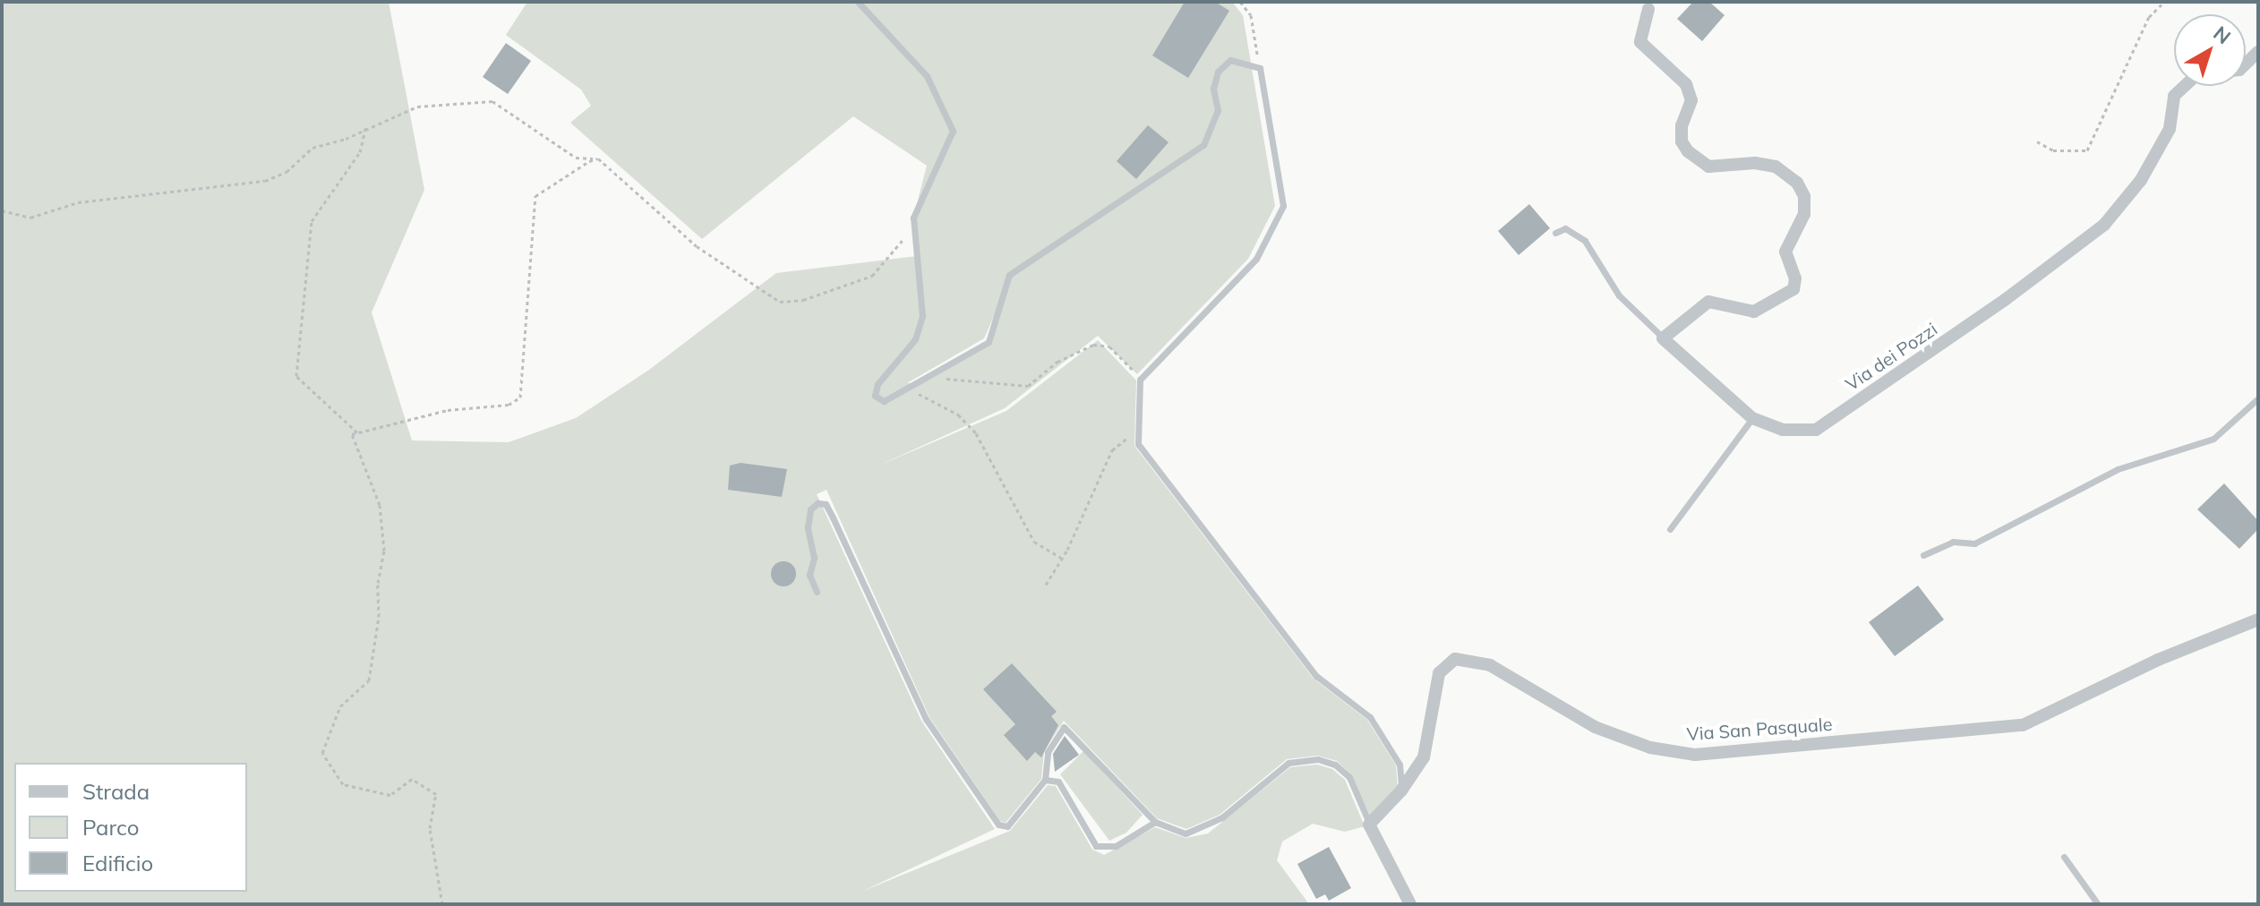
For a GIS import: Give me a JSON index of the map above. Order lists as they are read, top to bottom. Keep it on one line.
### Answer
{"streets":{"street":["Via dei Pozzi","Via San Pasquale"]},"legend":["Strada","Parco","Edificio"],"north":"top right"}
